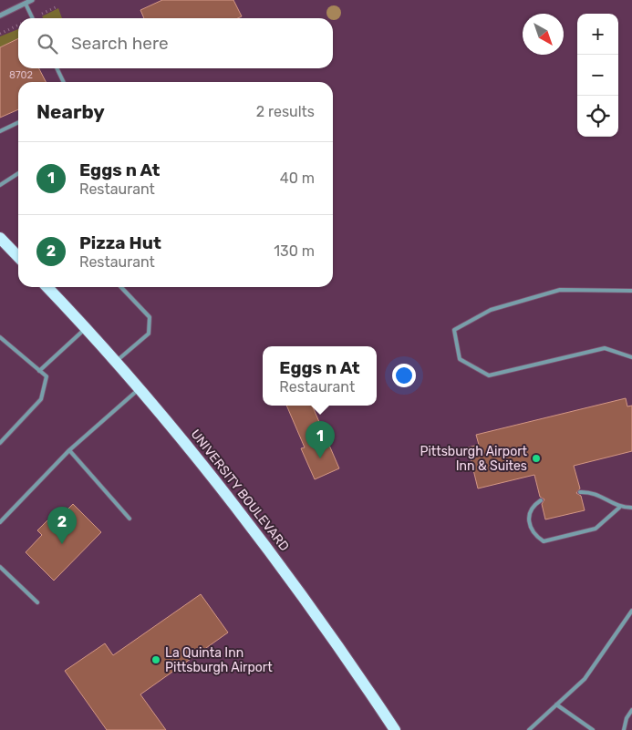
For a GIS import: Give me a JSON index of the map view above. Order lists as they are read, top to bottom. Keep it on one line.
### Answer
{"streets":{"main road":["UNIVERSITY BOULEVARD"]},"places":["Pittsburgh Airport Inn & Suites","La Quinta Inn Pittsburgh Airport"],"house_numbers":["8702"],"north":"bottom right","page":{"map_buttons":["+","−"],"search":"Search here","heading":["Nearby","2 results"],"list":[{"mark":"1","name":"Eggs n At","note":"Restaurant","value":"40 m"},{"mark":"2","name":"Pizza Hut","note":"Restaurant","value":"130 m"}],"popup":["Eggs n At","Restaurant"],"pins":["1","2"]}}
